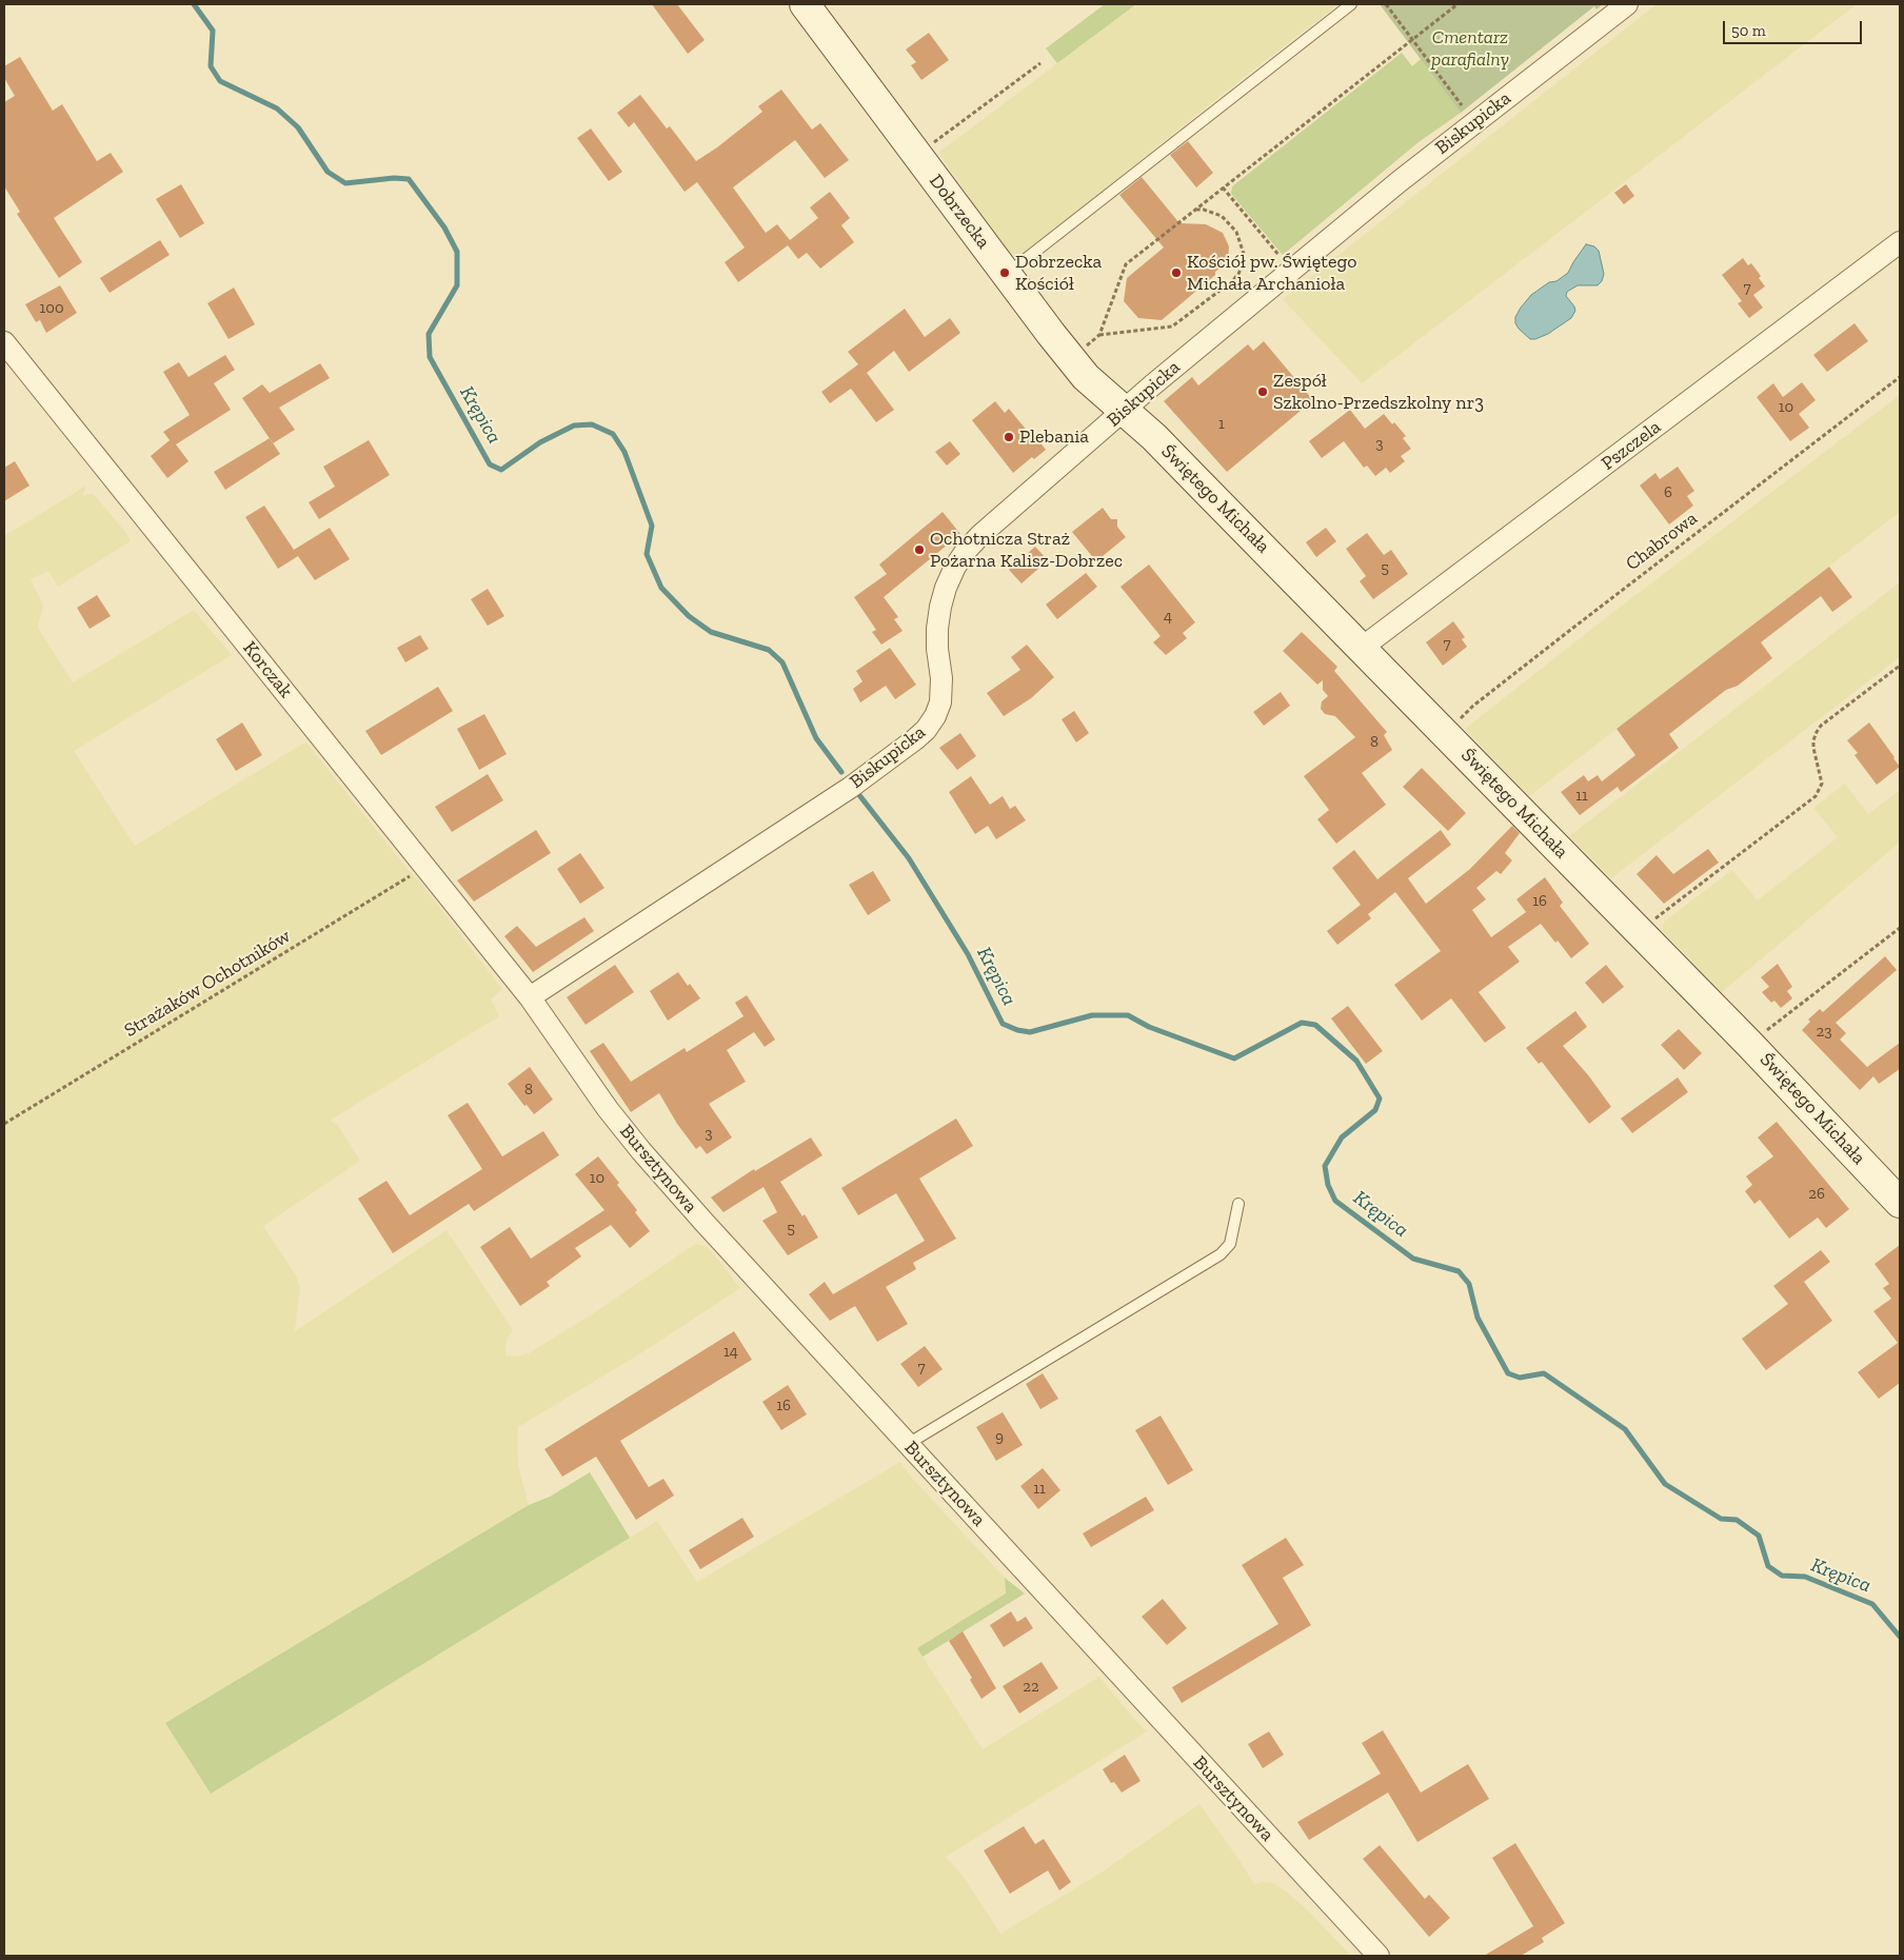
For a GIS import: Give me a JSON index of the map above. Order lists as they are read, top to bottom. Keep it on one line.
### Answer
{"streets":{"street":["Biskupicka","Dobrzecka","Pszczela","Świętego Michała","Korczak","Bursztynowa"],"path":["Chabrowa","Strażaków Ochotników"]},"crossings":[["Biskupicka","Dobrzecka"],["Biskupicka","Świętego Michała"],["Biskupicka","Korczak"],["Biskupicka","Bursztynowa"],["Dobrzecka","Świętego Michała"],["Pszczela","Świętego Michała"],["Świętego Michała","Chabrowa"],["Korczak","Strażaków Ochotników"],["Korczak","Bursztynowa"]],"water":["Krępica"],"parks":["Cmentarz parafialny"],"places":["Dobrzecka Kościół","Kościół pw. Świętego Michała Archanioła","Zespół Szkolno-Przedszkolny nr3","Plebania","Ochotnicza Straż Pożarna Kalisz-Dobrzec"],"house_numbers":["7","100","10","1","3","6","5","4","7","8","11","16","23","8","3","10","26","5","14","7","16","9","11","22"],"scale_bar":"50 m"}
